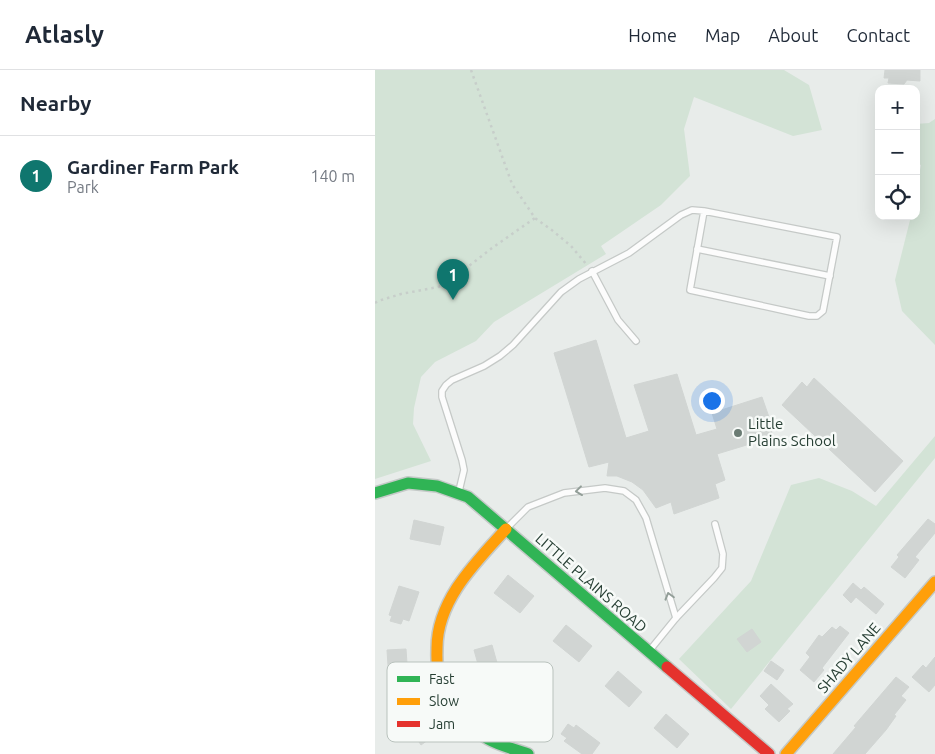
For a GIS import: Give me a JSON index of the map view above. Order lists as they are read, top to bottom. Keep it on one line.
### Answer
{"streets":{"street":["LITTLE PLAINS ROAD","SHADY LANE"]},"places":["Little Plains School"],"legend":["Fast","Slow","Jam"],"page":{"header":"Atlasly","nav":["Home","Map","About","Contact"],"heading":"Nearby","map_buttons":["+","−"],"list":[{"mark":"1","name":"Gardiner Farm Park","note":"Park","value":"140 m"}],"pins":"1"}}
